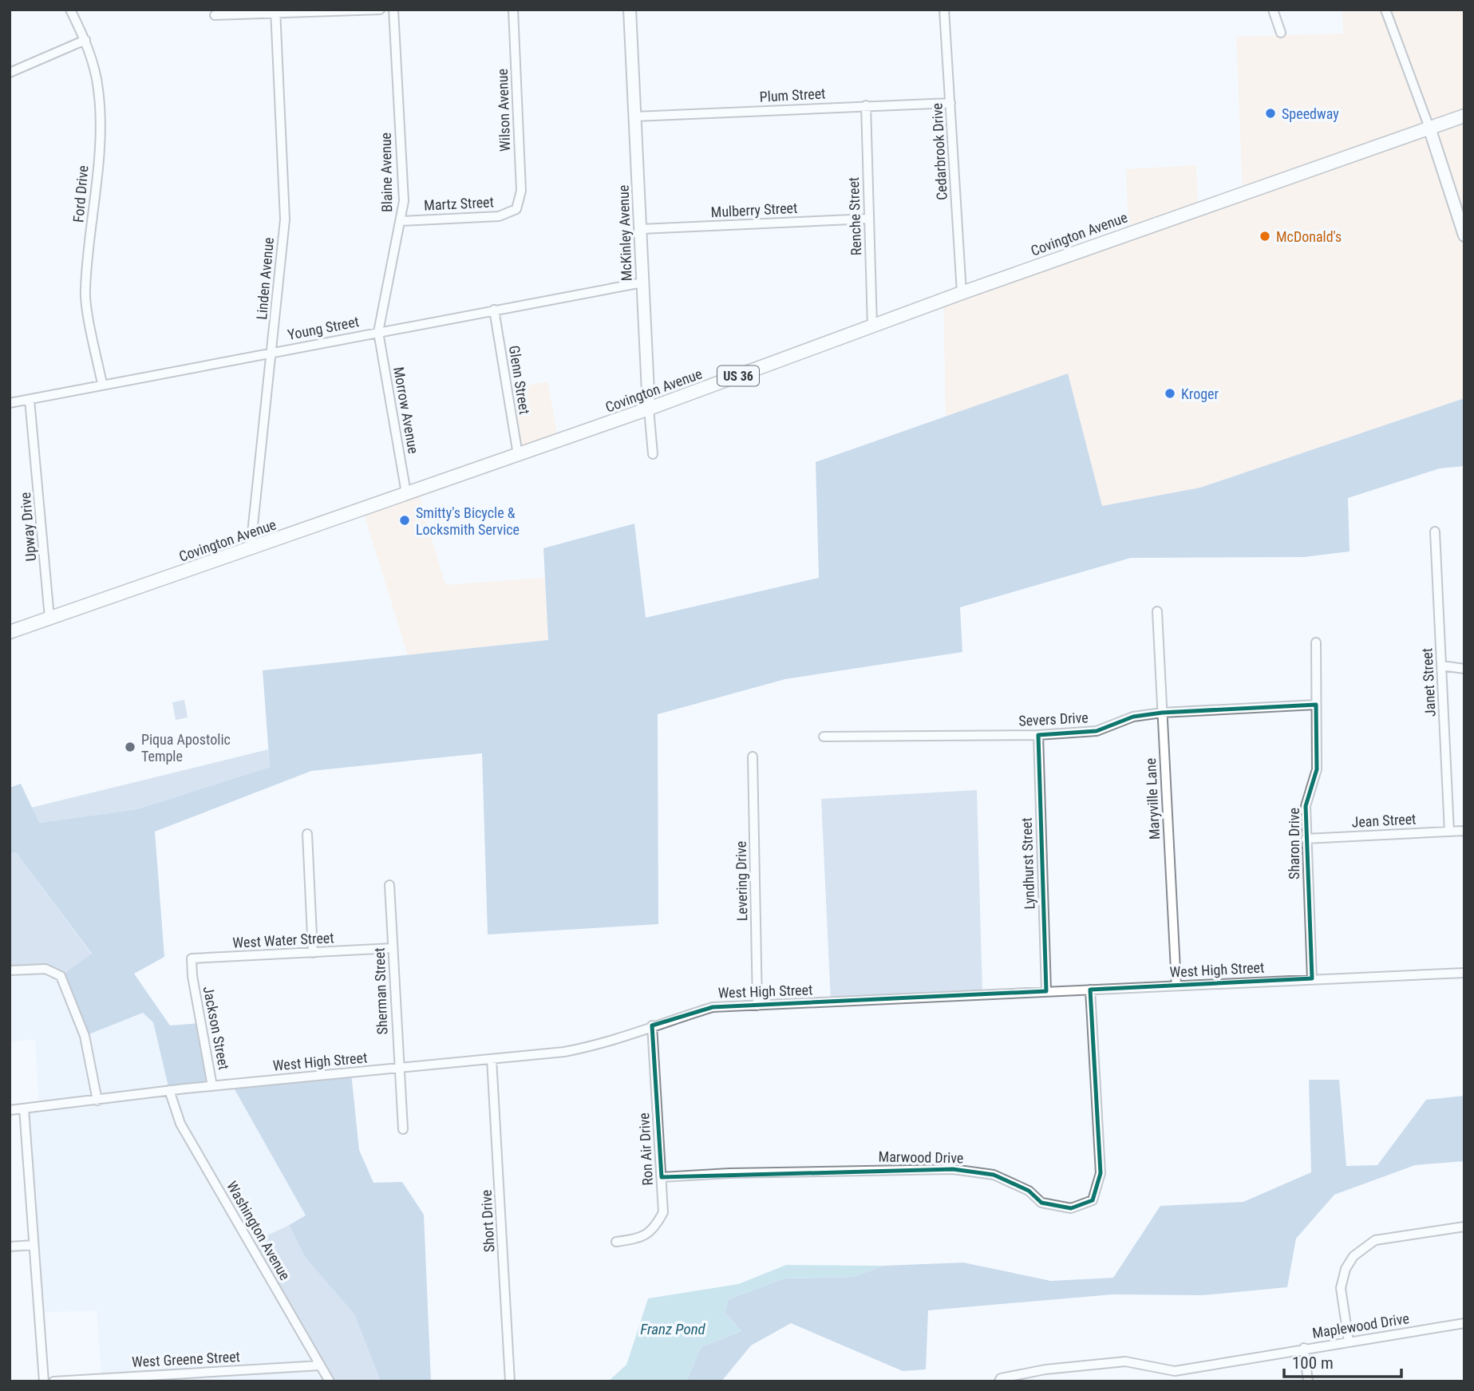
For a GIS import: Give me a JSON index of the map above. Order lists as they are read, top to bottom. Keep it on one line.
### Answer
{"streets":{"main road":["Covington Avenue","US 36"],"street":["Plum Street","Wilson Avenue","Cedarbrook Drive","Blaine Avenue","Ford Drive","Martz Street","Mulberry Street","Renche Street","McKinley Avenue","Linden Avenue","Young Street","Glenn Street","Morrow Avenue","Upway Drive","Janet Street","Severs Drive","Maryville Lane","Jean Street","Sharon Drive","Lyndhurst Street","Levering Drive","West Water Street","West High Street","Sherman Street","Jackson Street","Ron Air Drive","Marwood Drive","Short Drive","Washington Avenue","Maplewood Drive","West Greene Street"]},"crossings":[["Plum Street","Cedarbrook Drive"],["Plum Street","Renche Street"],["Plum Street","McKinley Avenue"],["Wilson Avenue","Martz Street"],["Cedarbrook Drive","Covington Avenue"],["Blaine Avenue","Martz Street"],["Blaine Avenue","Young Street"],["Blaine Avenue","Morrow Avenue"],["Ford Drive","Young Street"],["Mulberry Street","Renche Street"],["Mulberry Street","McKinley Avenue"],["Renche Street","Covington Avenue"],["McKinley Avenue","Covington Avenue"],["McKinley Avenue","Young Street"],["Covington Avenue","Linden Avenue"],["Covington Avenue","Glenn Street"],["Covington Avenue","Morrow Avenue"],["Covington Avenue","Upway Drive"],["Linden Avenue","Young Street"],["Young Street","Glenn Street"],["Young Street","Morrow Avenue"],["Young Street","Upway Drive"],["Janet Street","Jean Street"],["Severs Drive","Maryville Lane"],["Severs Drive","Sharon Drive"],["Severs Drive","Lyndhurst Street"],["Maryville Lane","West High Street"],["Jean Street","Sharon Drive"],["Sharon Drive","West High Street"],["Lyndhurst Street","West High Street"],["Levering Drive","West High Street"],["West Water Street","Sherman Street"],["West Water Street","Jackson Street"],["West High Street","Sherman Street"],["West High Street","Jackson Street"],["West High Street","Ron Air Drive"],["West High Street","Marwood Drive"],["West High Street","Short Drive"],["West High Street","Washington Avenue"],["Ron Air Drive","Marwood Drive"],["Washington Avenue","West Greene Street"]],"water":["Franz Pond"],"places":["Speedway","McDonald's","Kroger","Smitty's Bicycle & Locksmith Service","Piqua Apostolic Temple"],"scale_bar":"100 m"}
